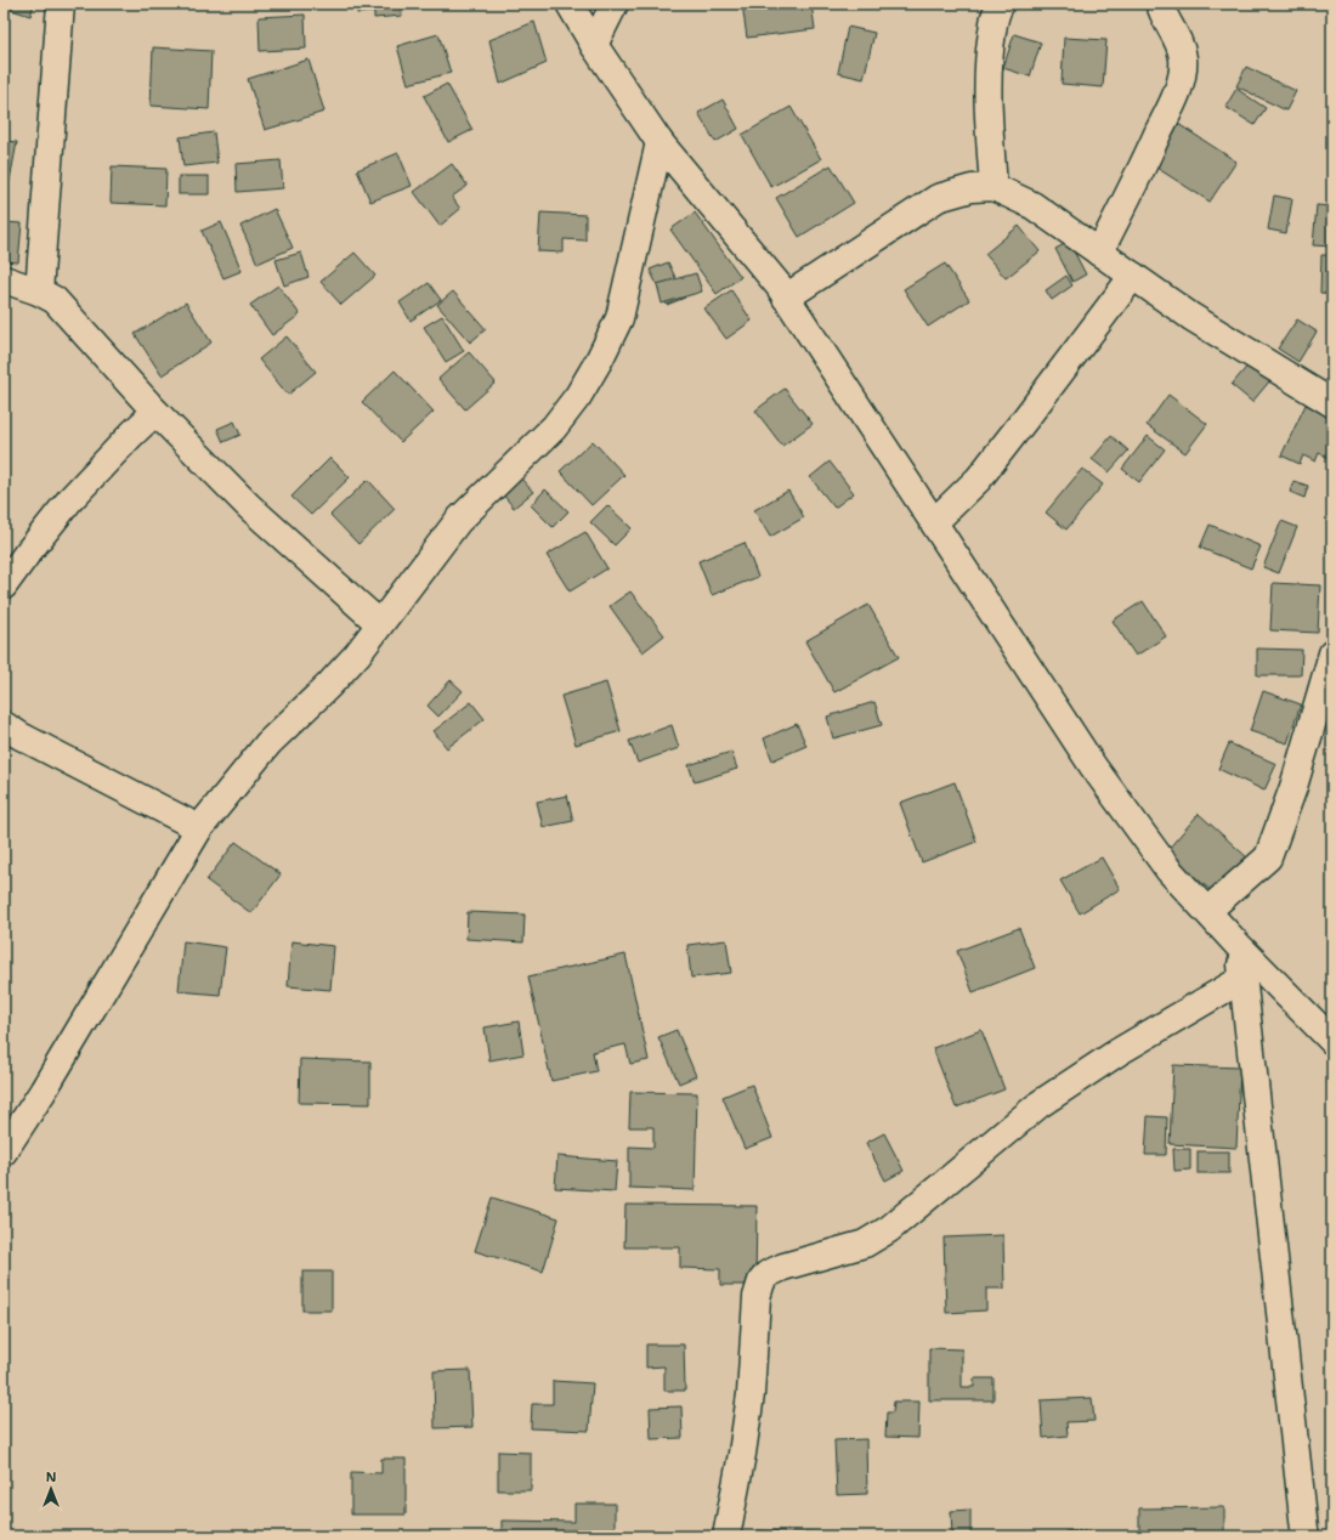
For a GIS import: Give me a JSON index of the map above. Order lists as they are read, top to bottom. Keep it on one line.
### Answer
{"north":"top"}
